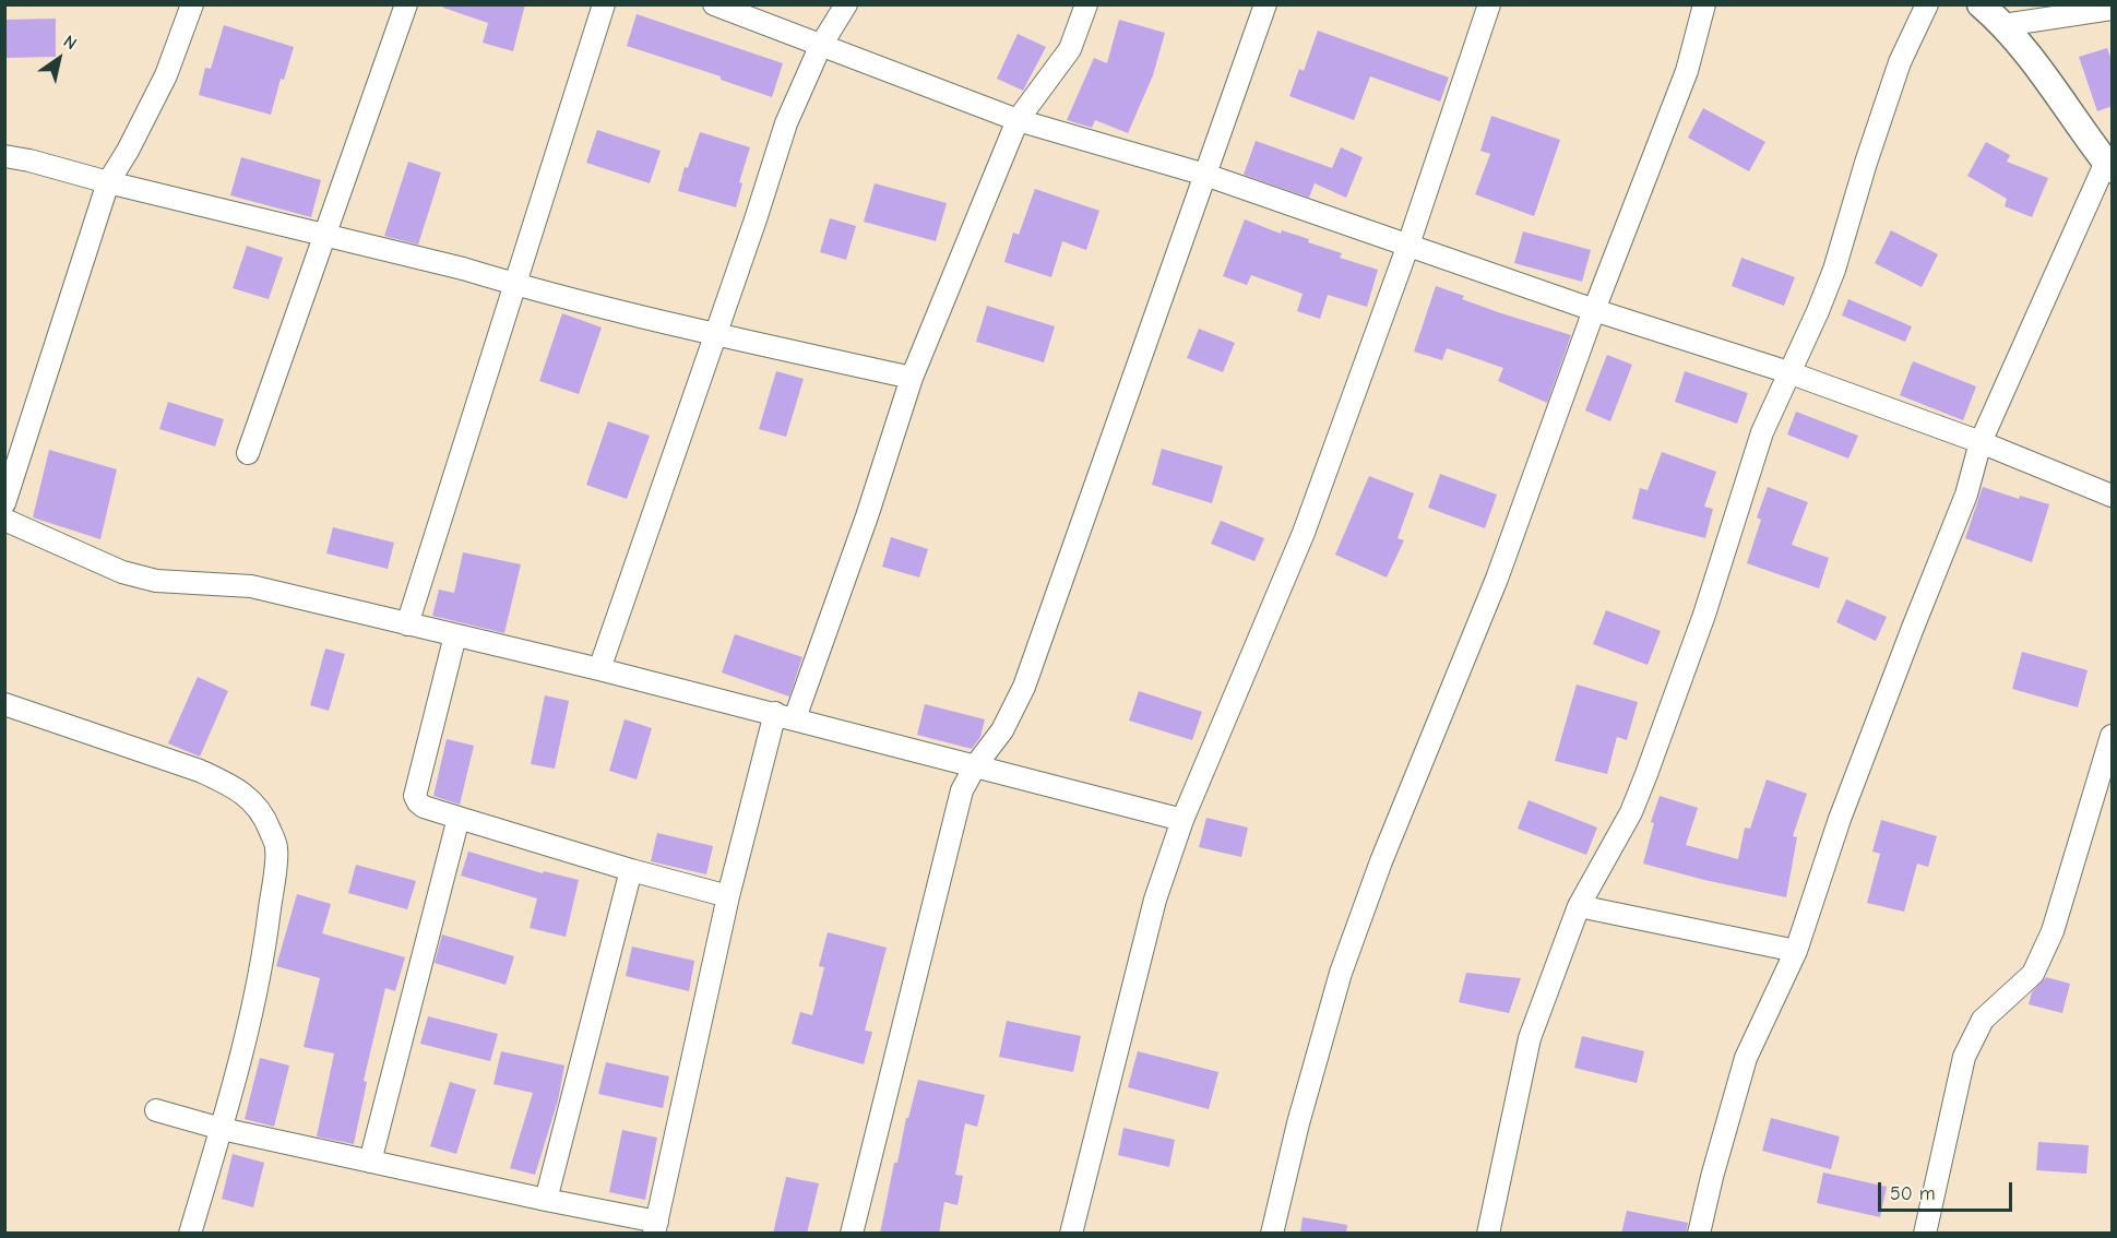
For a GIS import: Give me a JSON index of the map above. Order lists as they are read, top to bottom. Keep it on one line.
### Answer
{"scale_bar":"50 m","north":"top right"}
